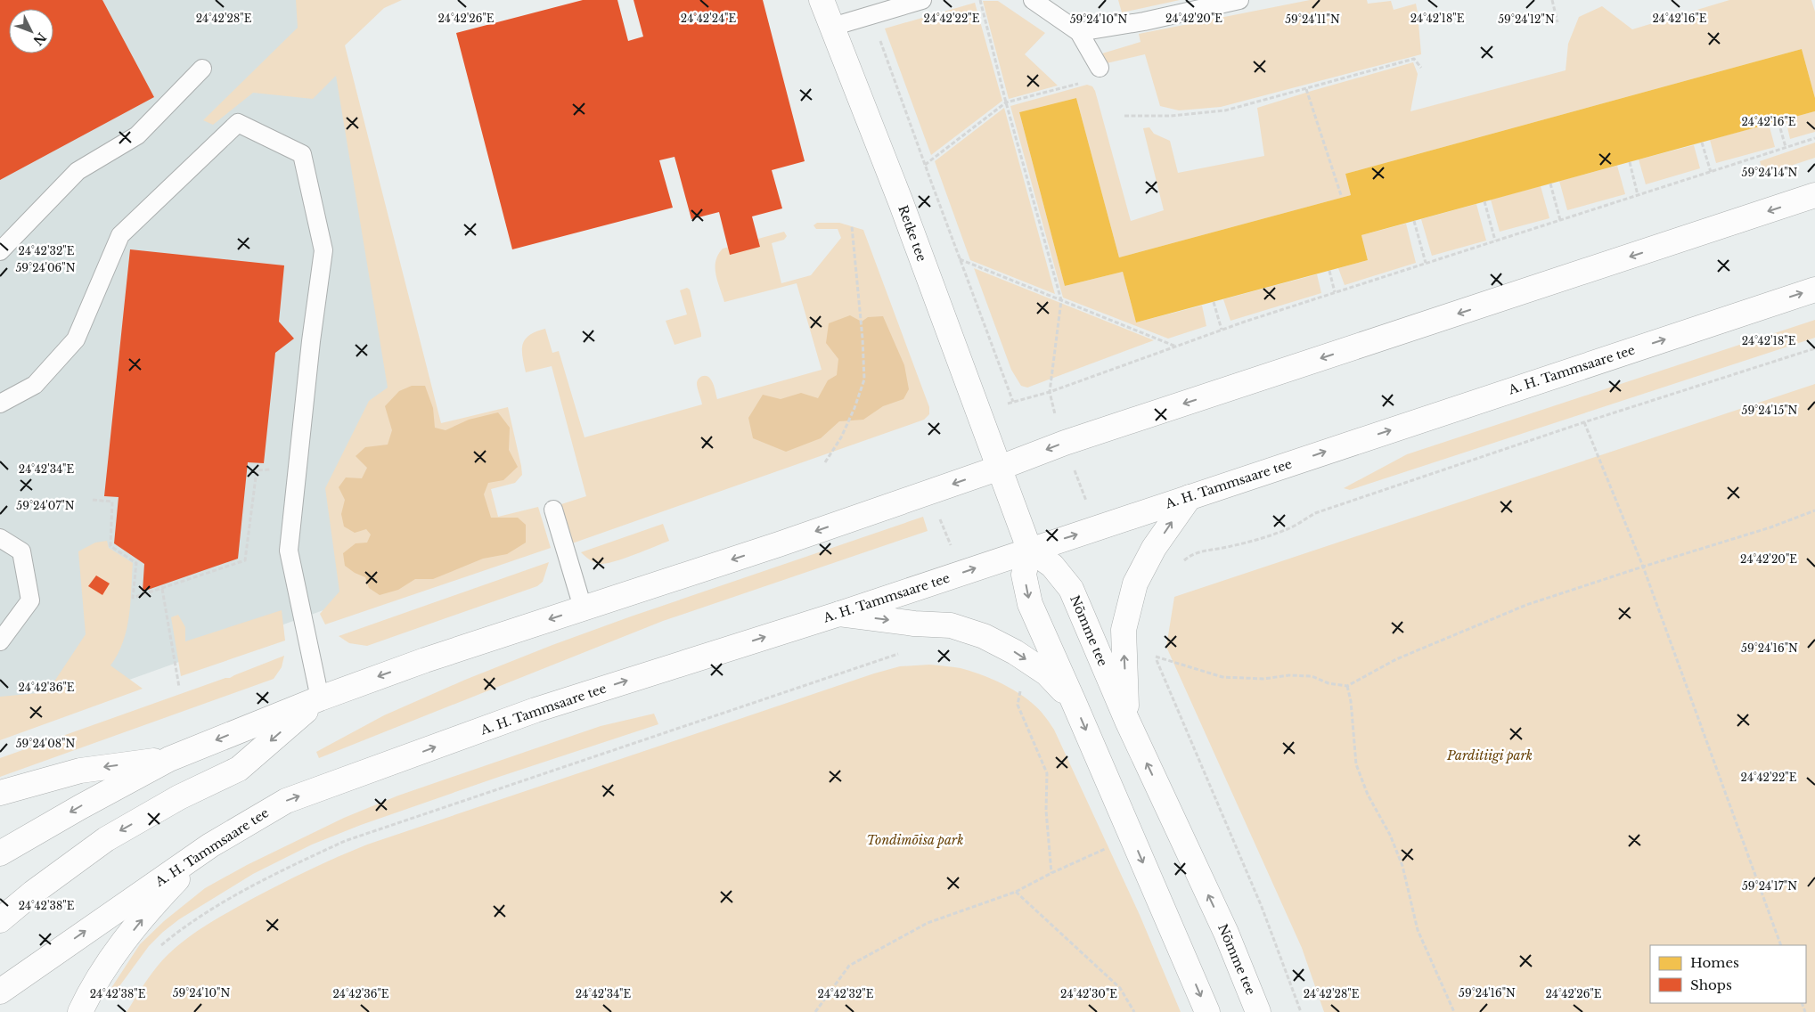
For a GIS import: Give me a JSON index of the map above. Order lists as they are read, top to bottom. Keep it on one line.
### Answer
{"streets":{"main road":["Retke tee","A. H. Tammsaare tee","Nõmme tee"]},"crossings":[["Retke tee","A. H. Tammsaare tee"],["Retke tee","Nõmme tee"],["A. H. Tammsaare tee","Nõmme tee"]],"parks":["Parditiigi park","Tondimõisa park"],"legend":["Homes","Shops"],"north":"bottom right","coordinates":["24°42'26\"E","24°42'18\"E","24°42'28\"E","24°42'24\"E","24°42'22\"E","24°42'20\"E","24°42'16\"E","59°24'10\"N","59°24'11\"N","59°24'12\"N","59°24'14\"N","24°42'32\"E","59°24'06\"N","59°24'15\"N","24°42'34\"E","59°24'07\"N","59°24'16\"N","24°42'36\"E","59°24'08\"N","59°24'17\"N","24°42'38\"E","24°42'30\"E"]}
